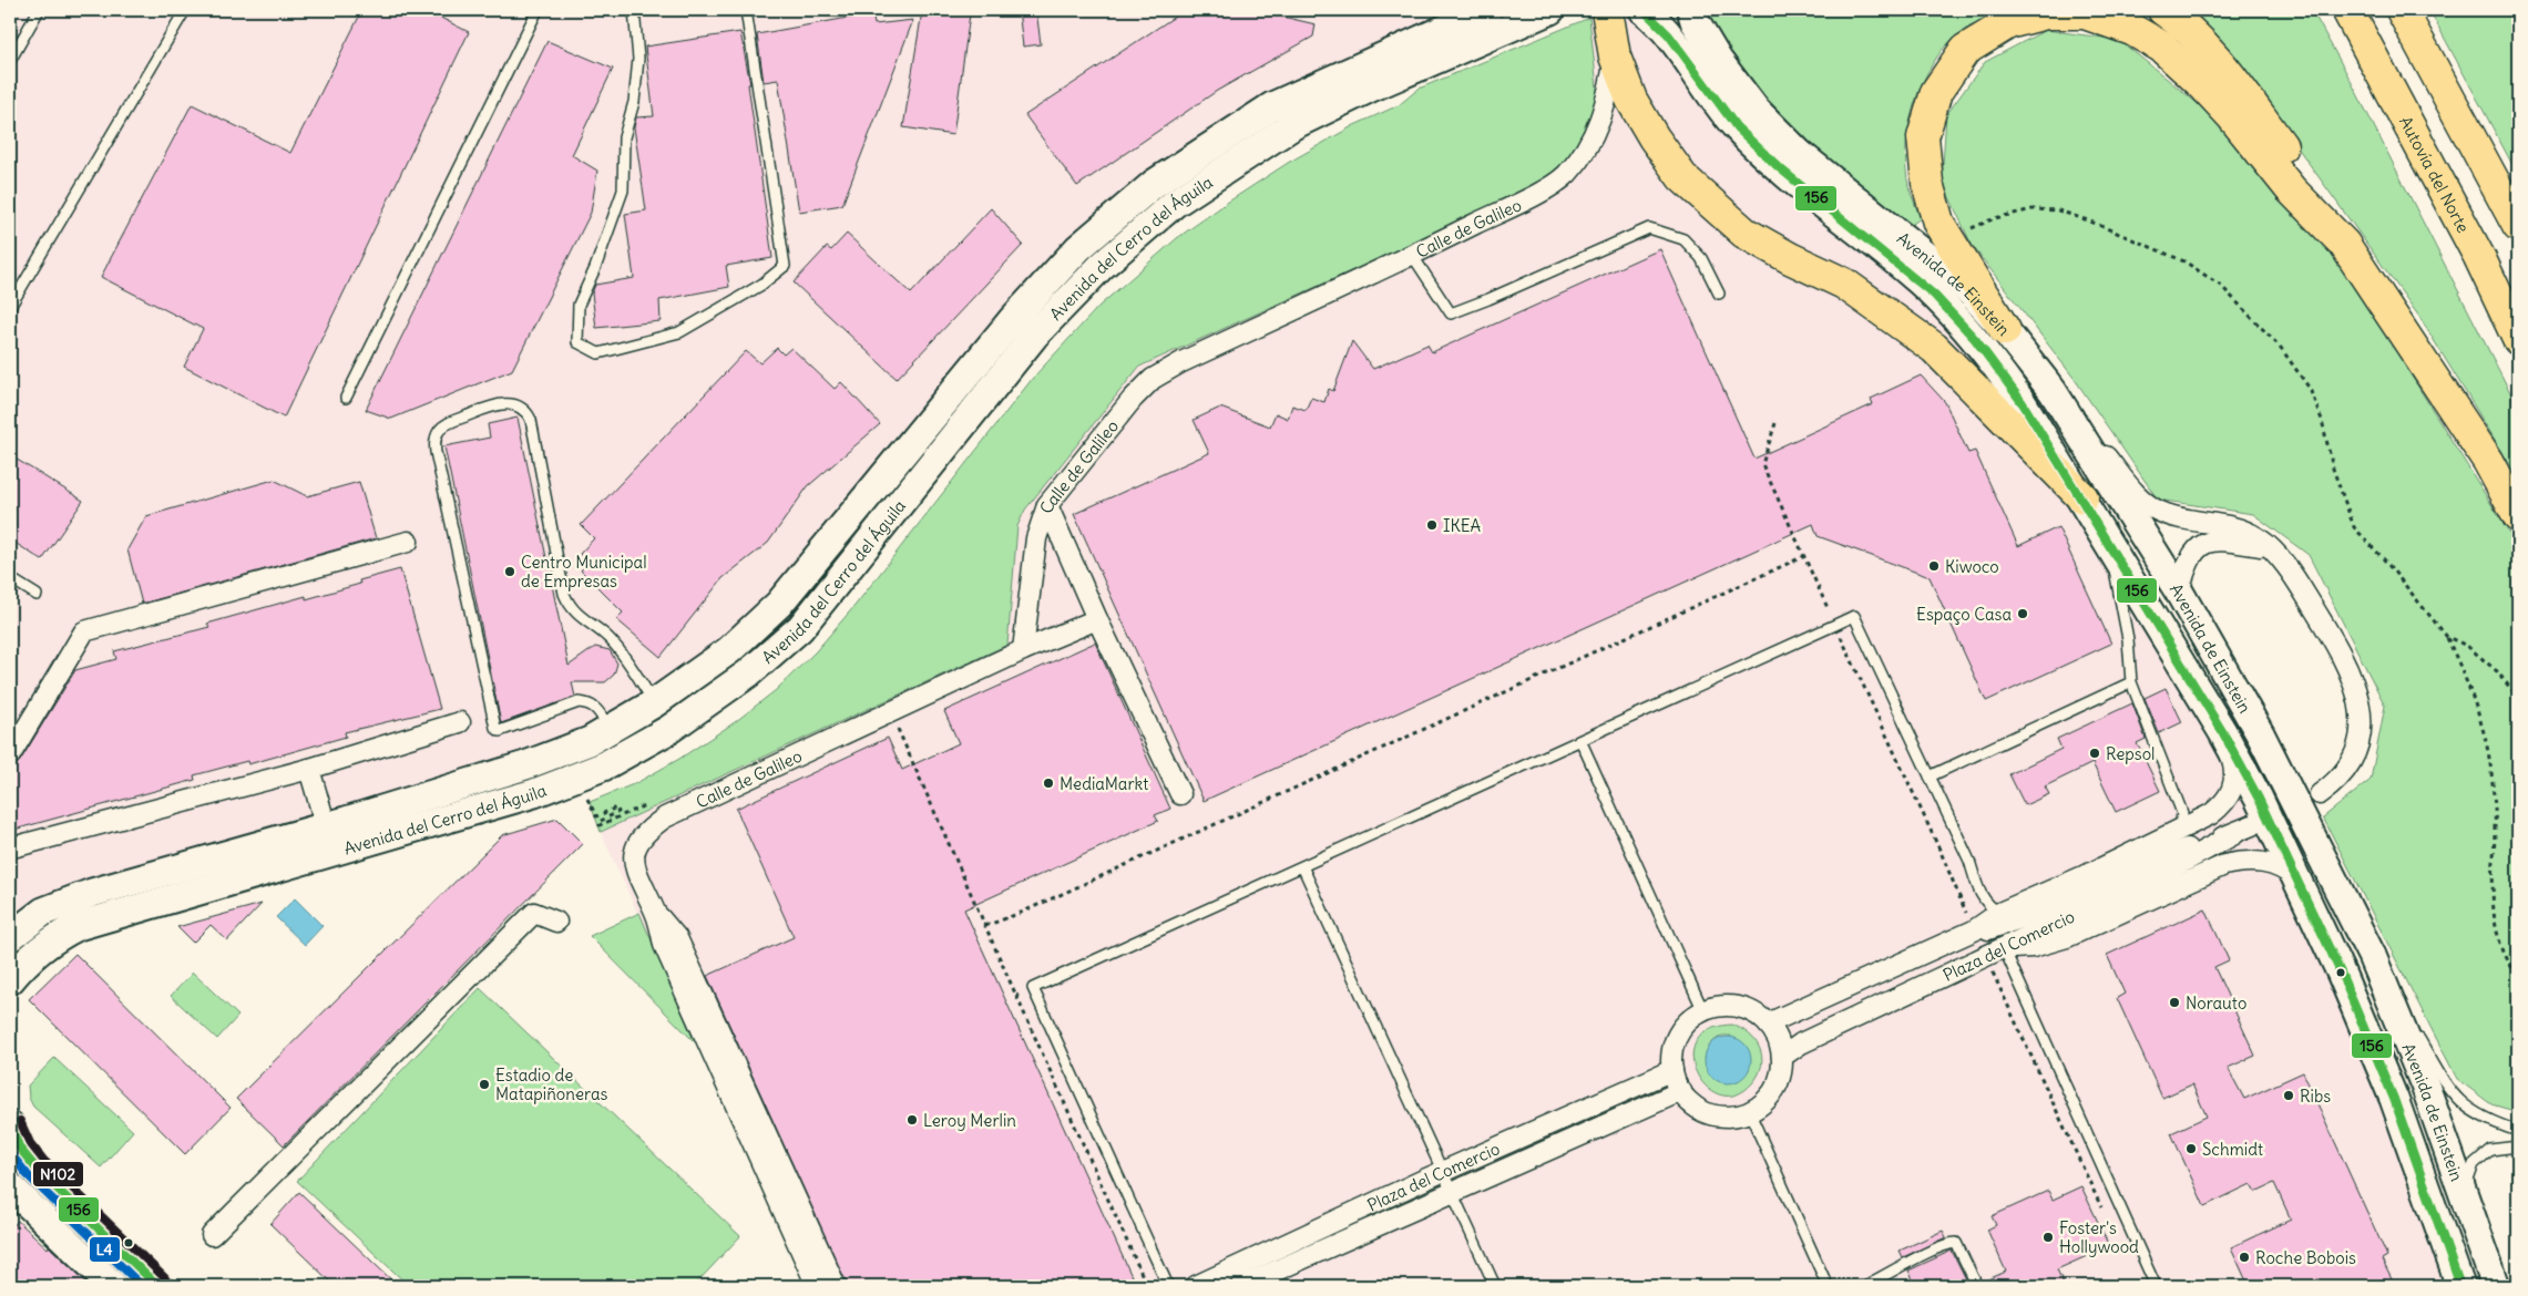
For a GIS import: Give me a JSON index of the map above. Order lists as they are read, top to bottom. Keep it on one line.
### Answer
{"streets":{"highway":["Autovía del Norte"],"main road":["Avenida del Cerro del Águila","Avenida de Einstein"],"street":["Calle de Galileo","Plaza del Comercio"]},"crossings":[["Avenida de Einstein","Plaza del Comercio"]],"places":["IKEA","Kiwoco","Centro Municipal de Empresas","Espaço Casa","Repsol","MediaMarkt","Norauto","Estadio de Matapiñoneras","Ribs","Leroy Merlin","Schmidt","Foster's Hollywood","Roche Bobois"],"lines":["transit line 156","transit line N102","transit line L4"]}
